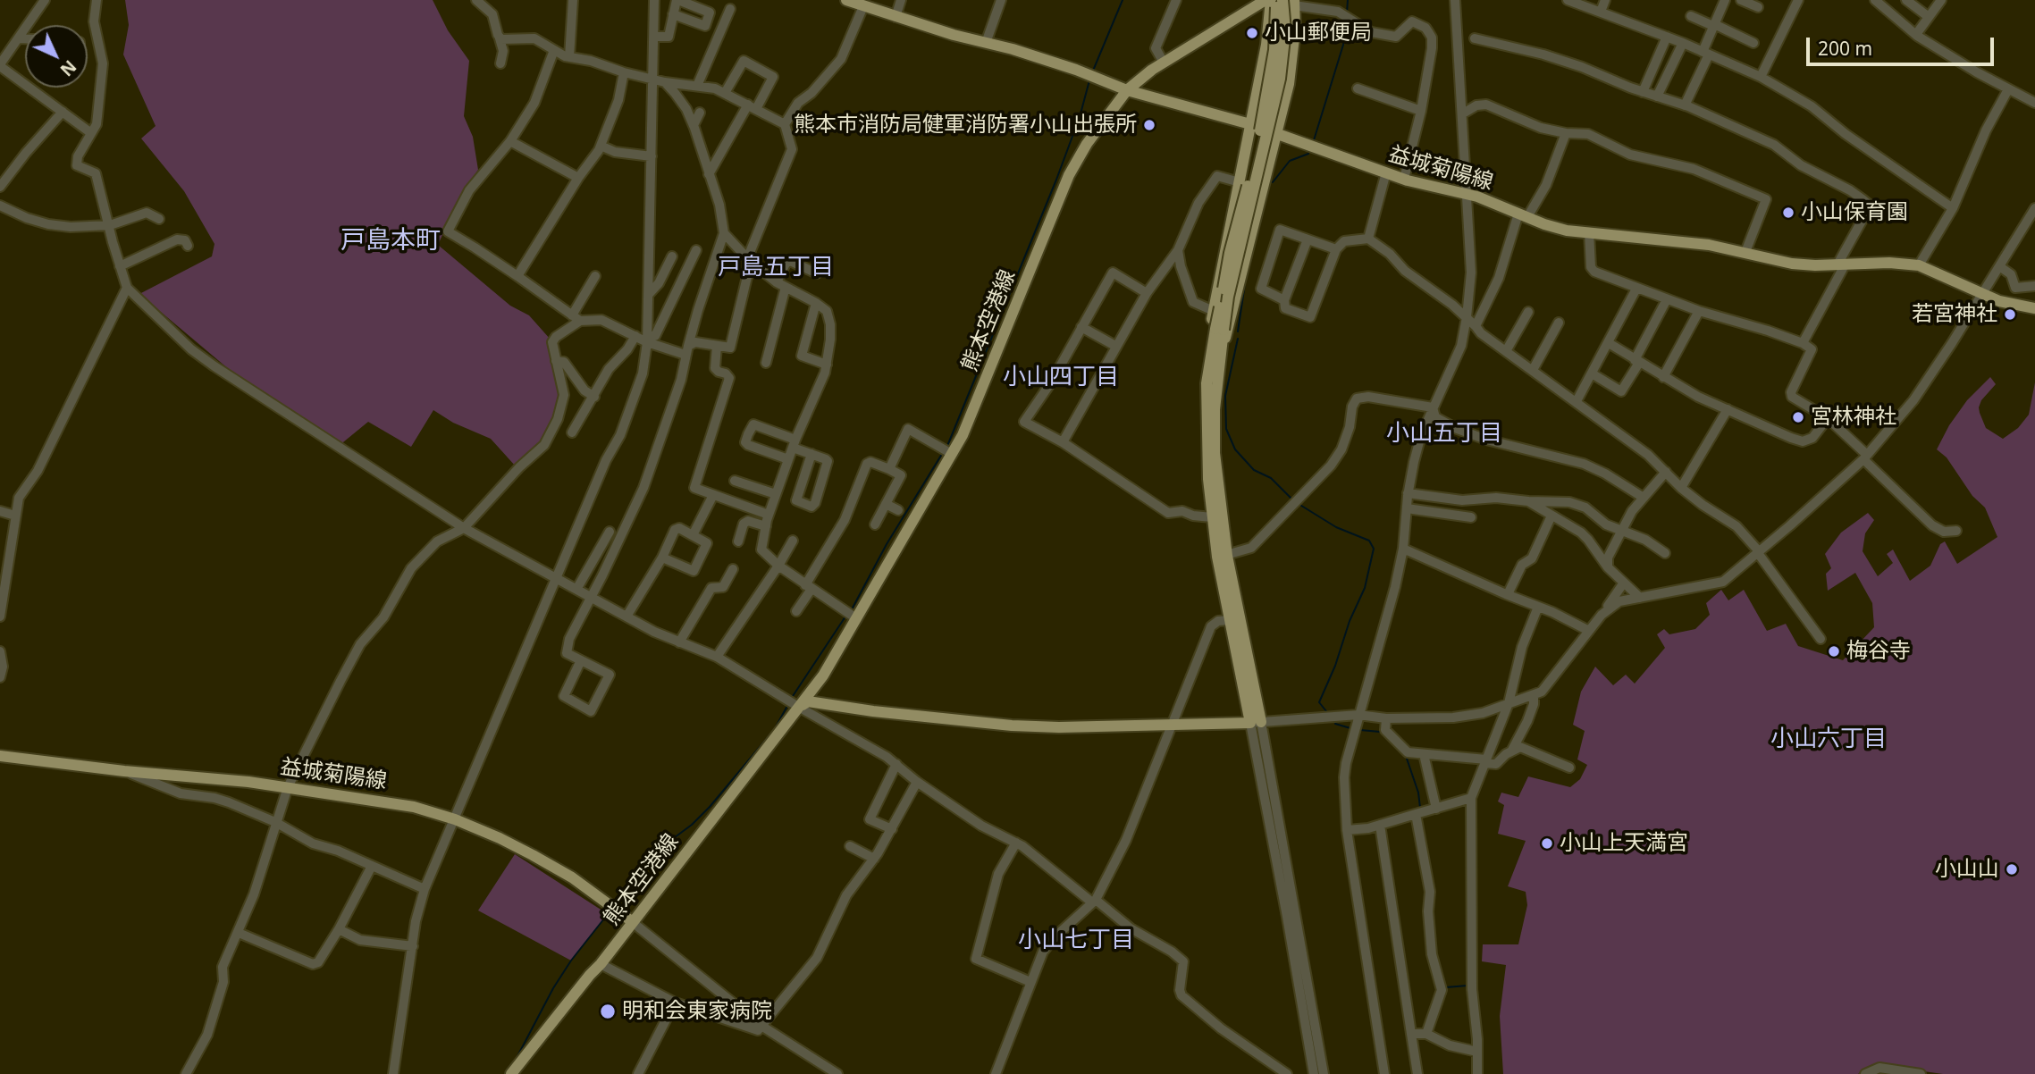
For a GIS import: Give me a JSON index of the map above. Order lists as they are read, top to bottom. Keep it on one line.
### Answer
{"streets":{"main road":["益城菊陽線","熊本空港線"]},"crossings":[["益城菊陽線","熊本空港線"]],"districts":["戸島本町","戸島五丁目","小山四丁目","小山五丁目","小山六丁目","小山七丁目"],"places":["小山郵便局","熊本市消防局健軍消防署小山出張所","小山保育園","若宮神社","宮林神社","梅谷寺","小山上天満宮","小山山","明和会東家病院"],"scale_bar":"200 m","north":"bottom right"}
